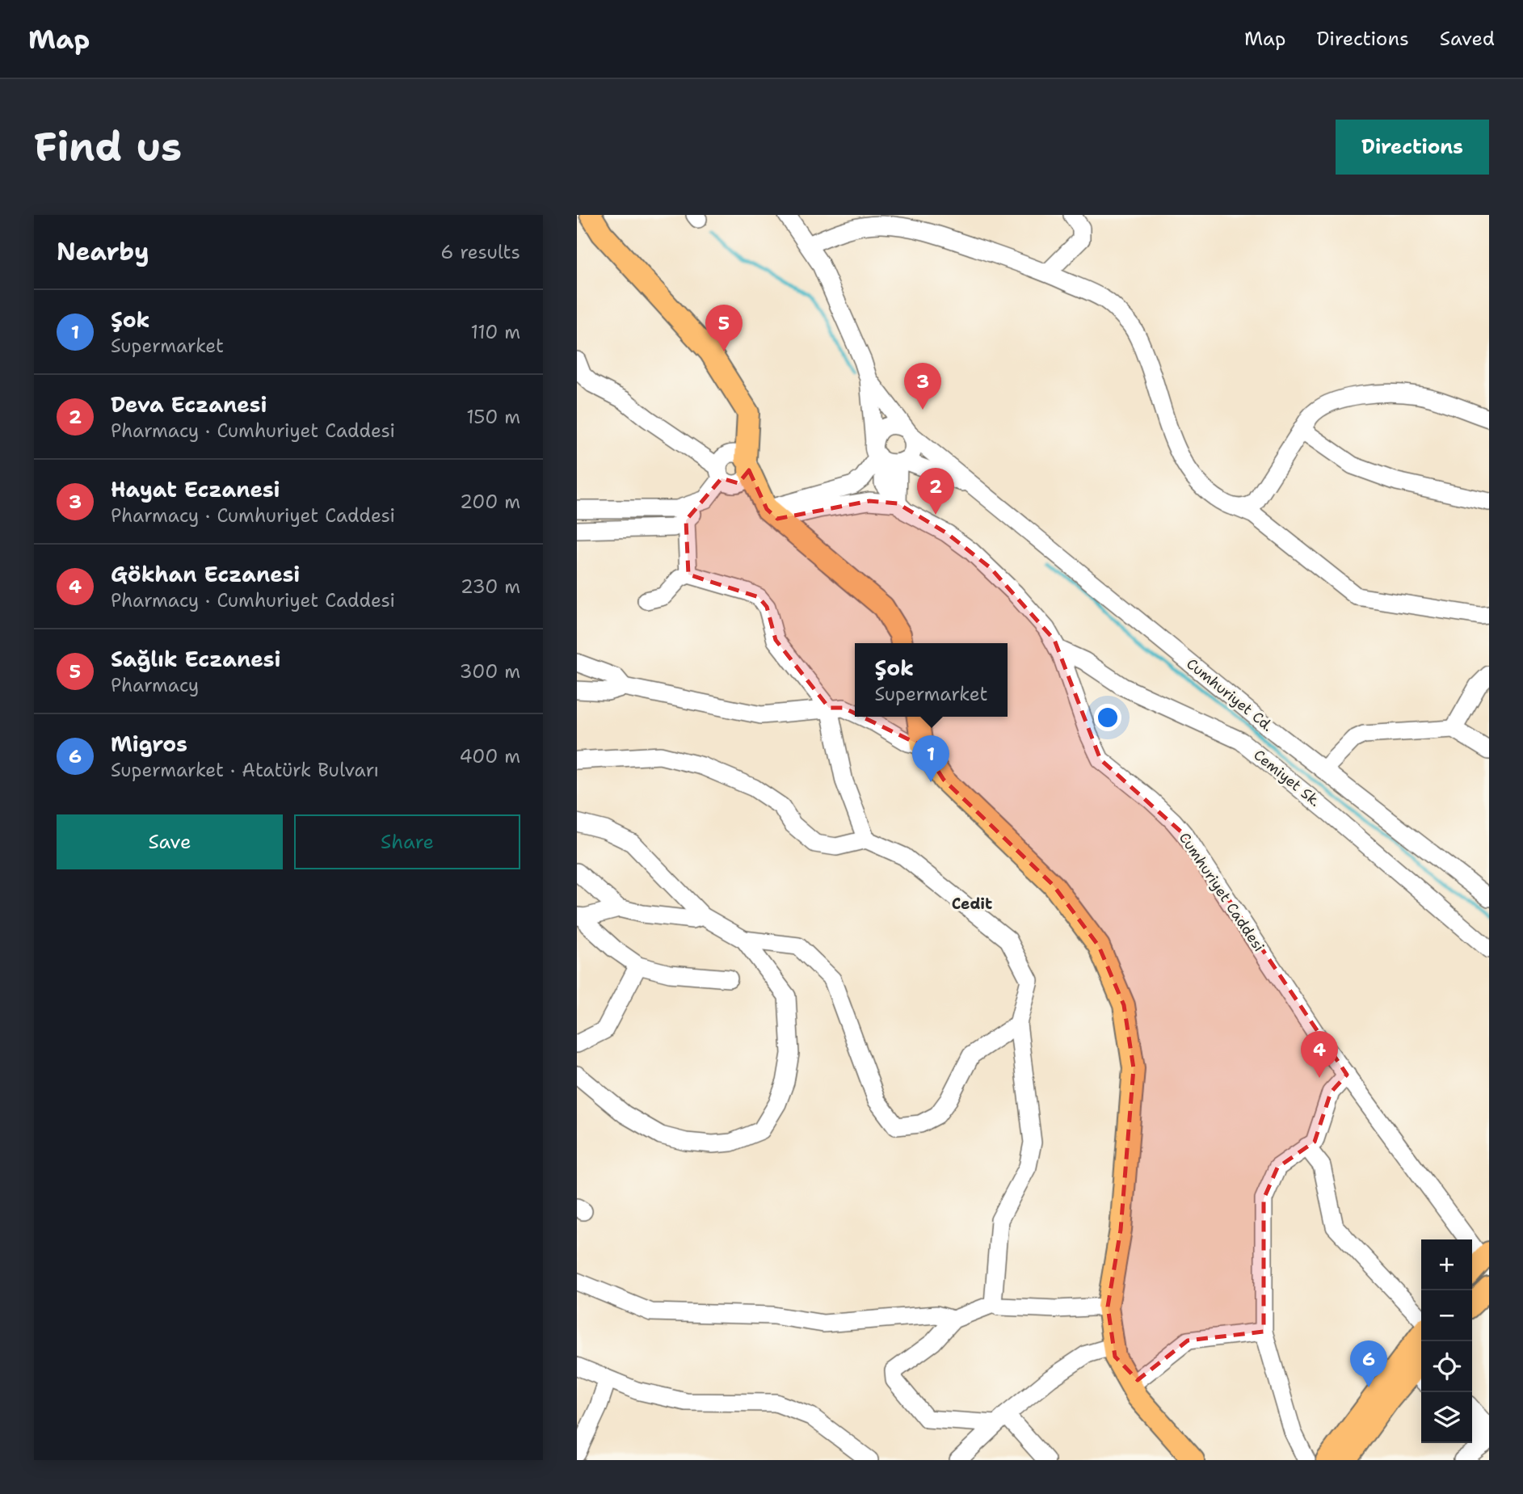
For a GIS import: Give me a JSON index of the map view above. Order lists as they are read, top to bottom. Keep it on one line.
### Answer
{"streets":{"street":["Cumhuriyet Cd.","Cemiyet Sk.","Cumhuriyet Caddesi"]},"crossings":[["Cumhuriyet Cd.","Cumhuriyet Caddesi"],["Cemiyet Sk.","Cumhuriyet Caddesi"]],"districts":["Cedit"],"page":{"header":"Map","nav":["Map","Directions","Saved"],"buttons":["Directions",["Save","Share"]],"title":"Find us","heading":["Nearby","6 results"],"list":[{"mark":"1","name":"Şok","note":"Supermarket","value":"110 m"},{"mark":"2","name":"Deva Eczanesi","note":"Pharmacy · Cumhuriyet Caddesi","value":"150 m"},{"mark":"3","name":"Hayat Eczanesi","note":"Pharmacy · Cumhuriyet Caddesi","value":"200 m"},{"mark":"4","name":"Gökhan Eczanesi","note":"Pharmacy · Cumhuriyet Caddesi","value":"230 m"},{"mark":"5","name":"Sağlık Eczanesi","note":"Pharmacy","value":"300 m"},{"mark":"6","name":"Migros","note":"Supermarket · Atatürk Bulvarı","value":"400 m"}],"pins":["5","3","2","1","4","6"],"popup":["Şok","Supermarket"],"map_buttons":["+","−"]}}
